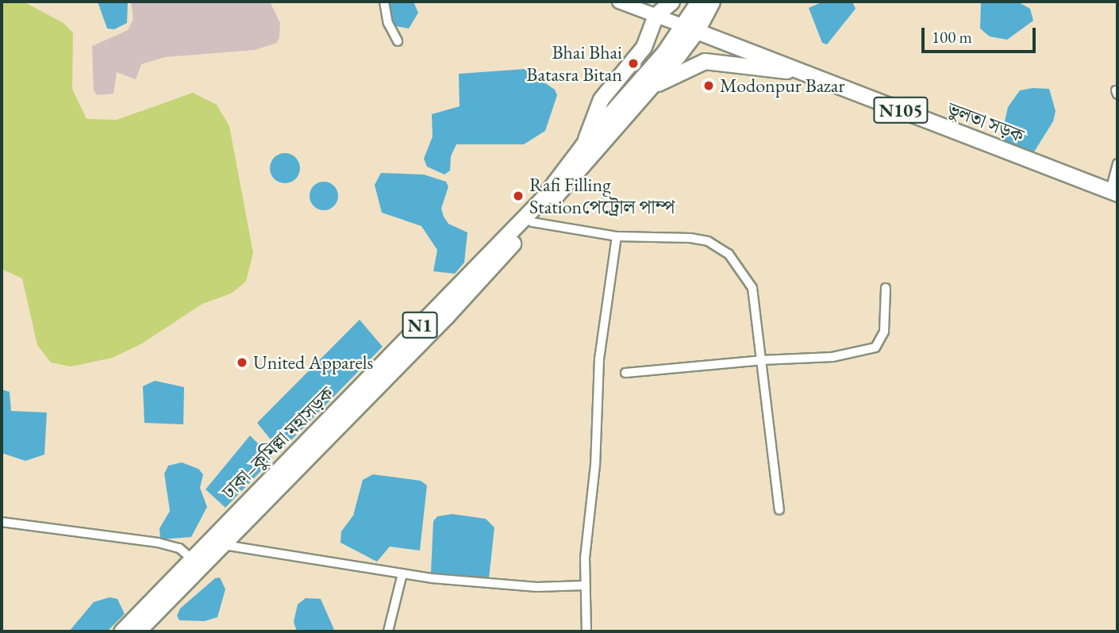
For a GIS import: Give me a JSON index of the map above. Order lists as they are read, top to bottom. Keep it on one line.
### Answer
{"streets":{"highway":["N105","ভুলতা সড়ক","N1","ঢাকা–কুমিল্লা মহাসড়ক"]},"crossings":[["ভুলতা সড়ক","ঢাকা–কুমিল্লা মহাসড়ক"]],"places":["Bhai Bhai Batasra Bitan","Modonpur Bazar","Rafi Filling Stationপেট্রোল পাম্প","United Apparels"],"scale_bar":"100 m"}
